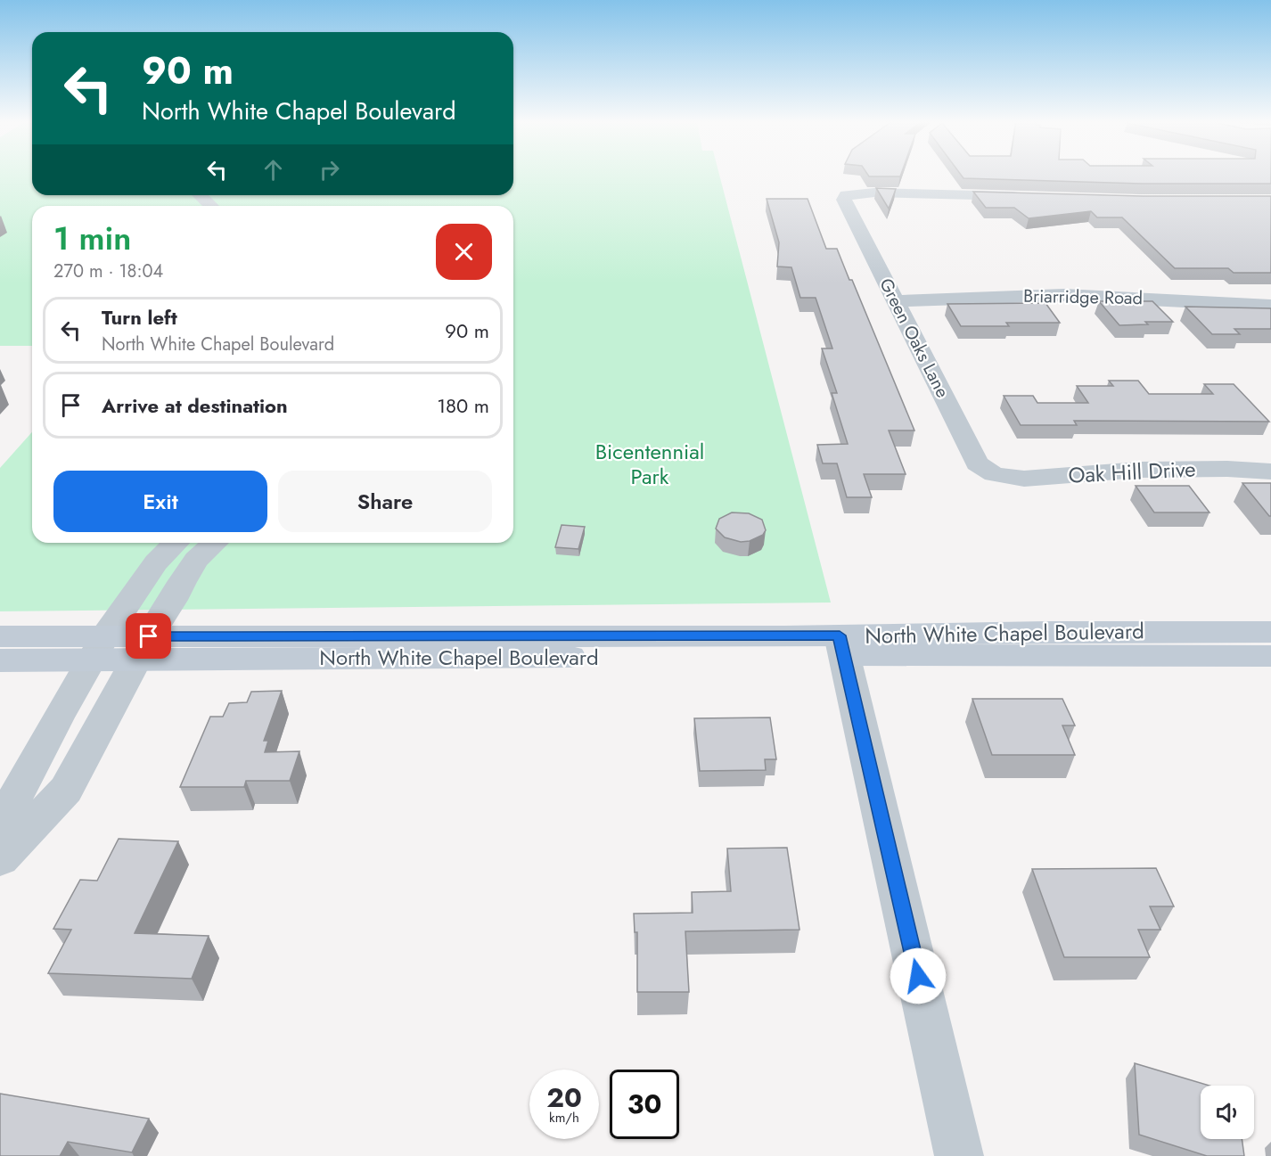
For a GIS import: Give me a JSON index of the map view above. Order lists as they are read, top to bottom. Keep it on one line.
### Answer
{"streets":{"main road":["North White Chapel Boulevard"],"street":["Briarridge Road","Green Oaks Lane","Oak Hill Drive"]},"crossings":[["Briarridge Road","Green Oaks Lane"],["Green Oaks Lane","Oak Hill Drive"]],"parks":["Bicentennial Park"],"page":{"turn":["90 m","North White Chapel Boulevard"],"heading":["1 min","270 m · 18:04"],"list":[{"name":"Turn left","note":"North White Chapel Boulevard","value":"90 m"},{"name":"Arrive at destination","value":"180 m"}],"buttons":["Exit","Share"],"speed":"20 km/h","limit":"30"}}
